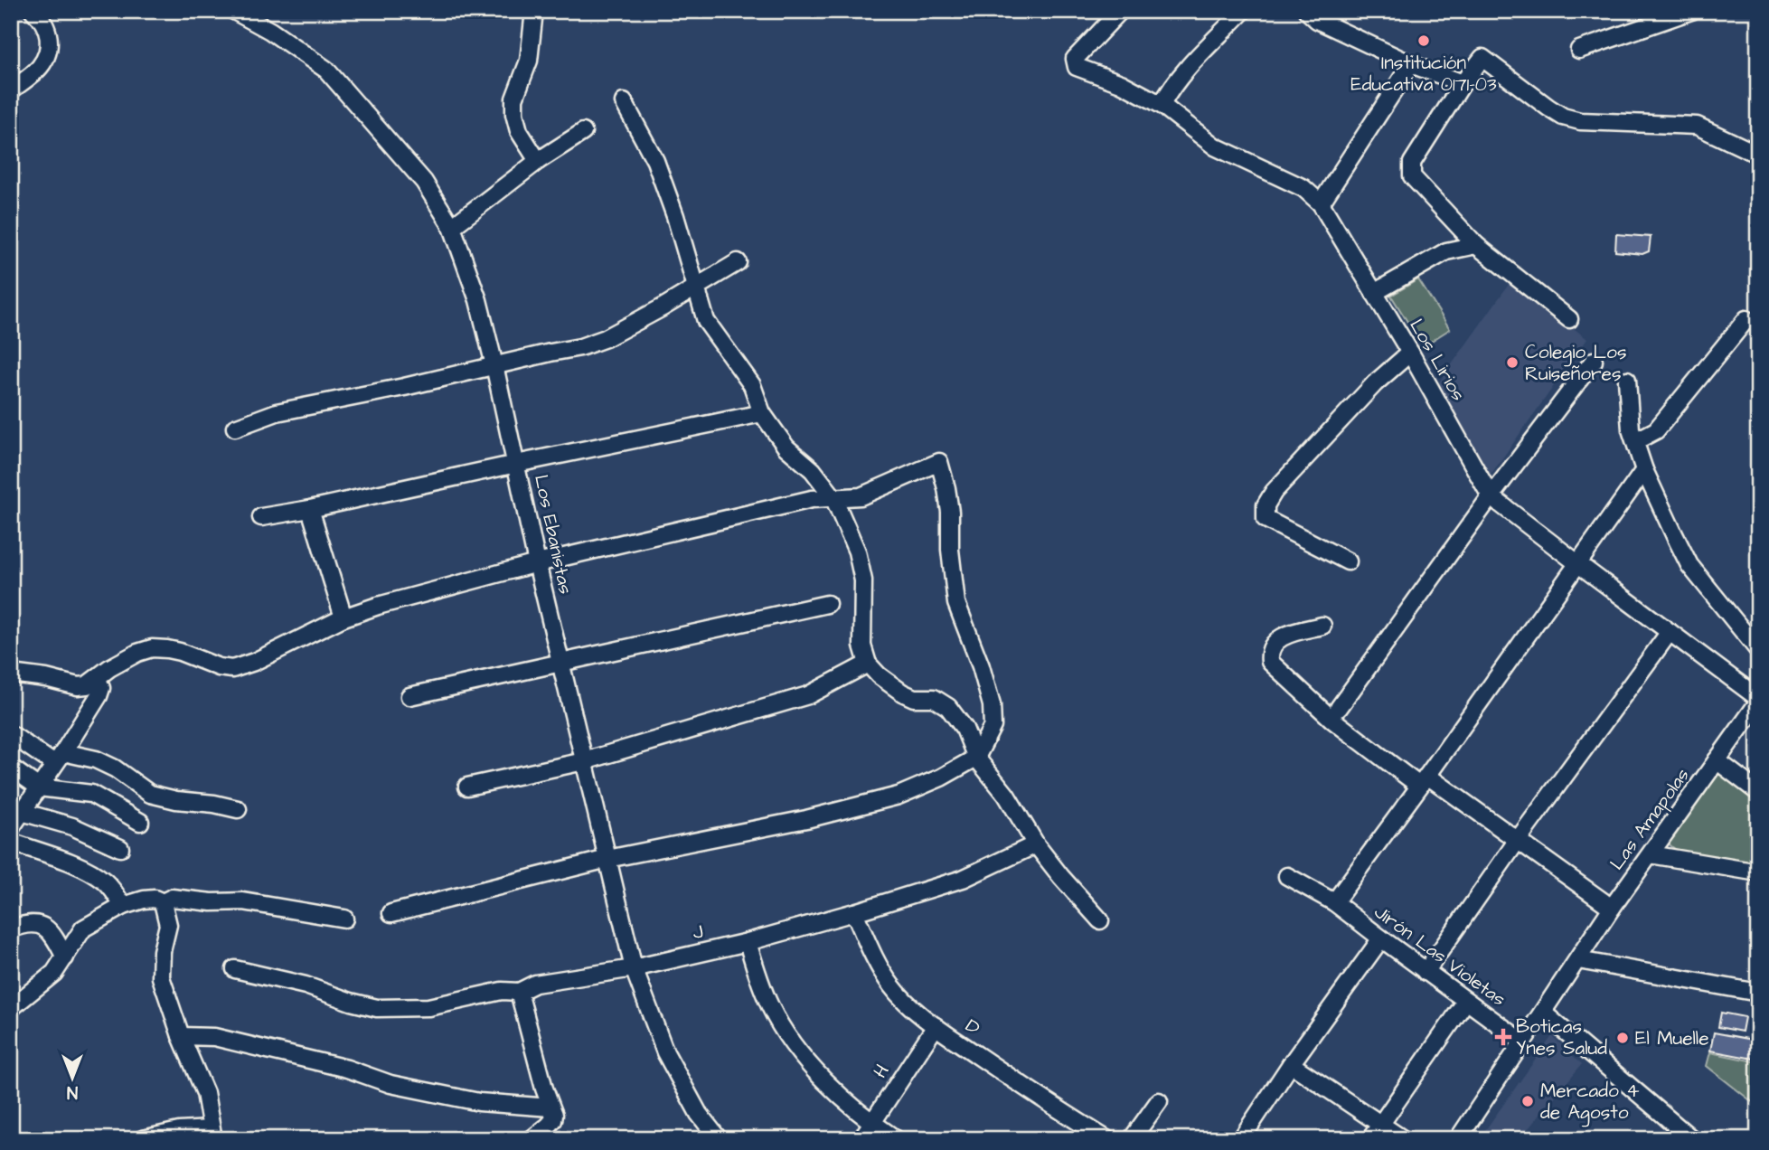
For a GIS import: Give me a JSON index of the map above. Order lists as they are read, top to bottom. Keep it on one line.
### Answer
{"streets":{"street":["Los Lirios","Los Ebanistas","Las Amapolas","J","Jirón Las Violetas","D","H"]},"crossings":[["Los Ebanistas","J"],["Las Amapolas","Jirón Las Violetas"],["J","D"],["D","H"]],"places":{"other":["Institución Educativa 0171-03","Colegio Los Ruiseñores","El Muelle","Mercado 4 de Agosto"],"health":["Boticas Ynes Salud"]},"north":"bottom"}
